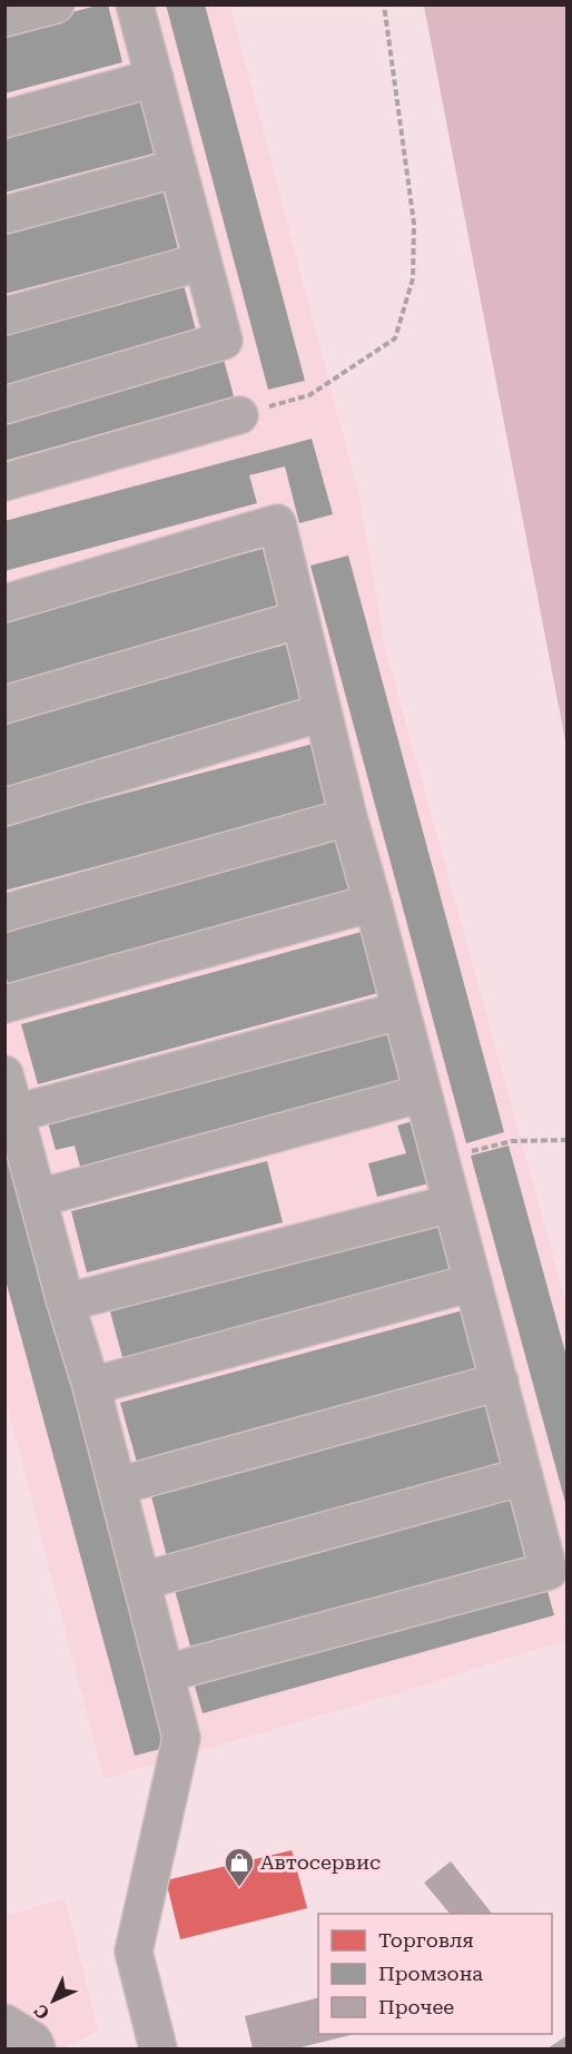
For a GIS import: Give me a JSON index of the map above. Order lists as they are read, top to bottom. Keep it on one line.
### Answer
{"places":{"shop":["Автосервис"]},"legend":["Торговля","Промзона","Прочее"],"north":"bottom left"}
